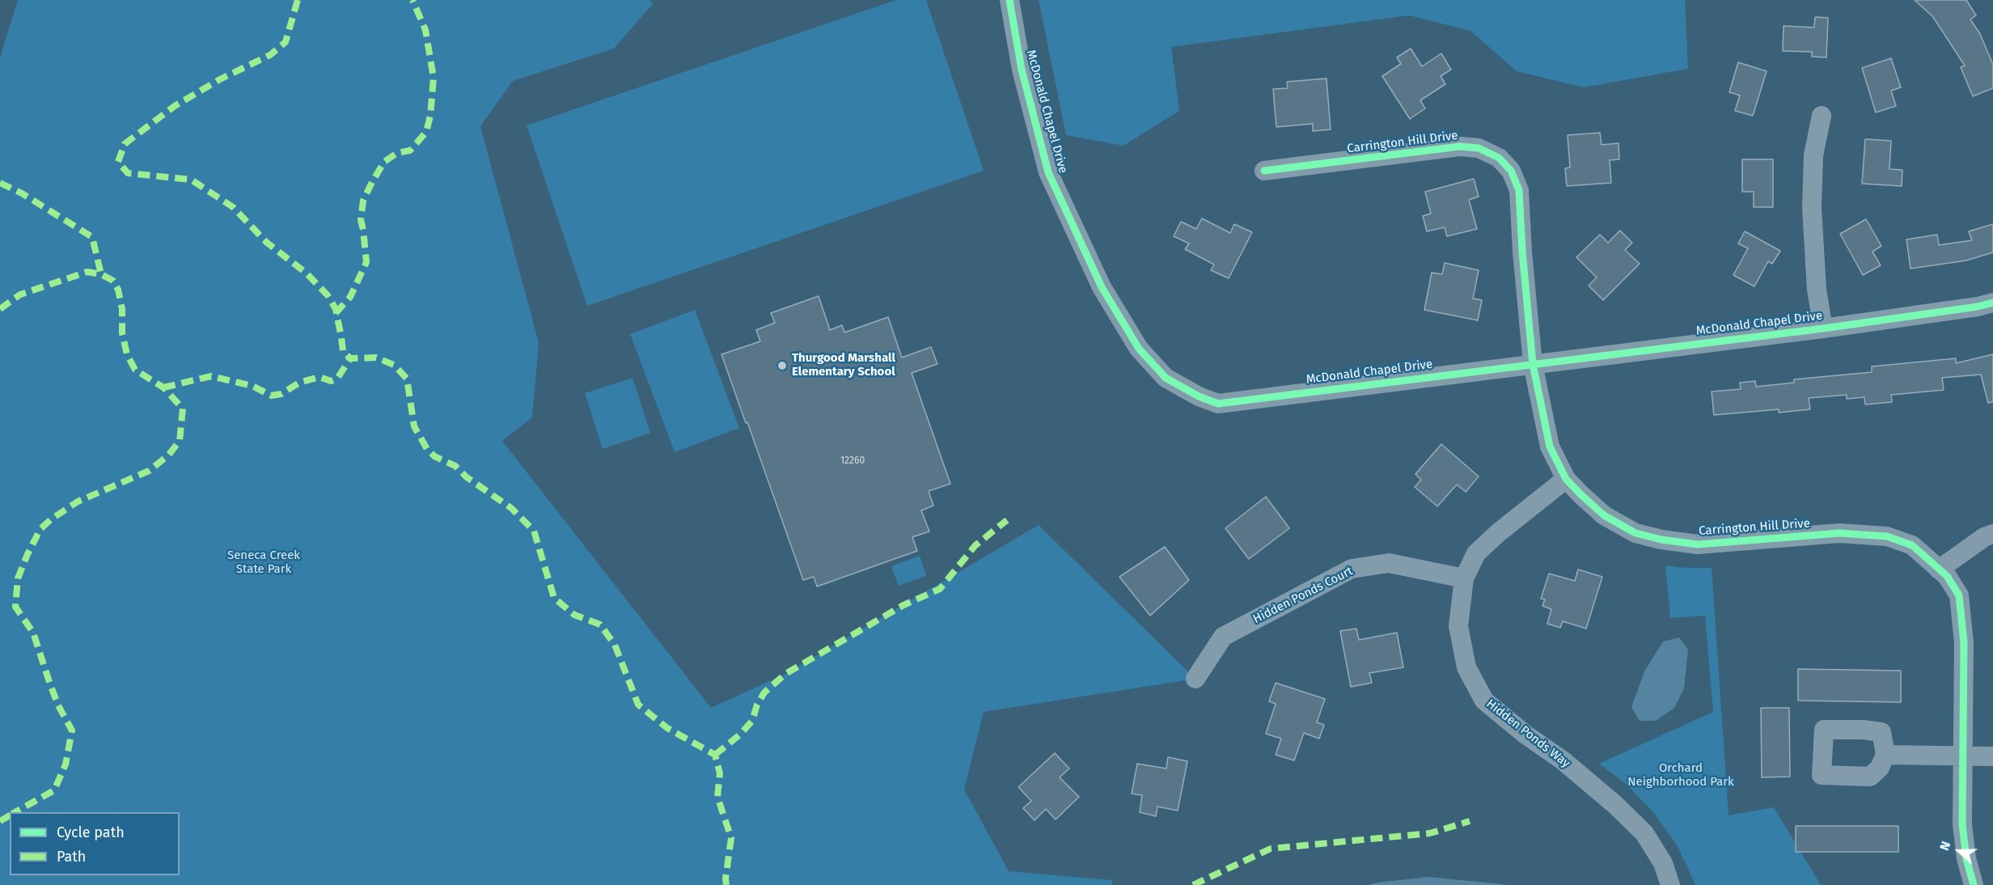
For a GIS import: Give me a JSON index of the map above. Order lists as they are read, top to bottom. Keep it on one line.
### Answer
{"streets":{"street":["McDonald Chapel Drive","Carrington Hill Drive","Hidden Ponds Court","Hidden Ponds Way"]},"crossings":[["McDonald Chapel Drive","Carrington Hill Drive"],["Carrington Hill Drive","Hidden Ponds Way"],["Hidden Ponds Court","Hidden Ponds Way"]],"parks":["Seneca Creek State Park","Orchard Neighborhood Park"],"places":["Thurgood Marshall Elementary School"],"house_numbers":["12260"],"legend":["Cycle path","Path"],"north":"left"}
